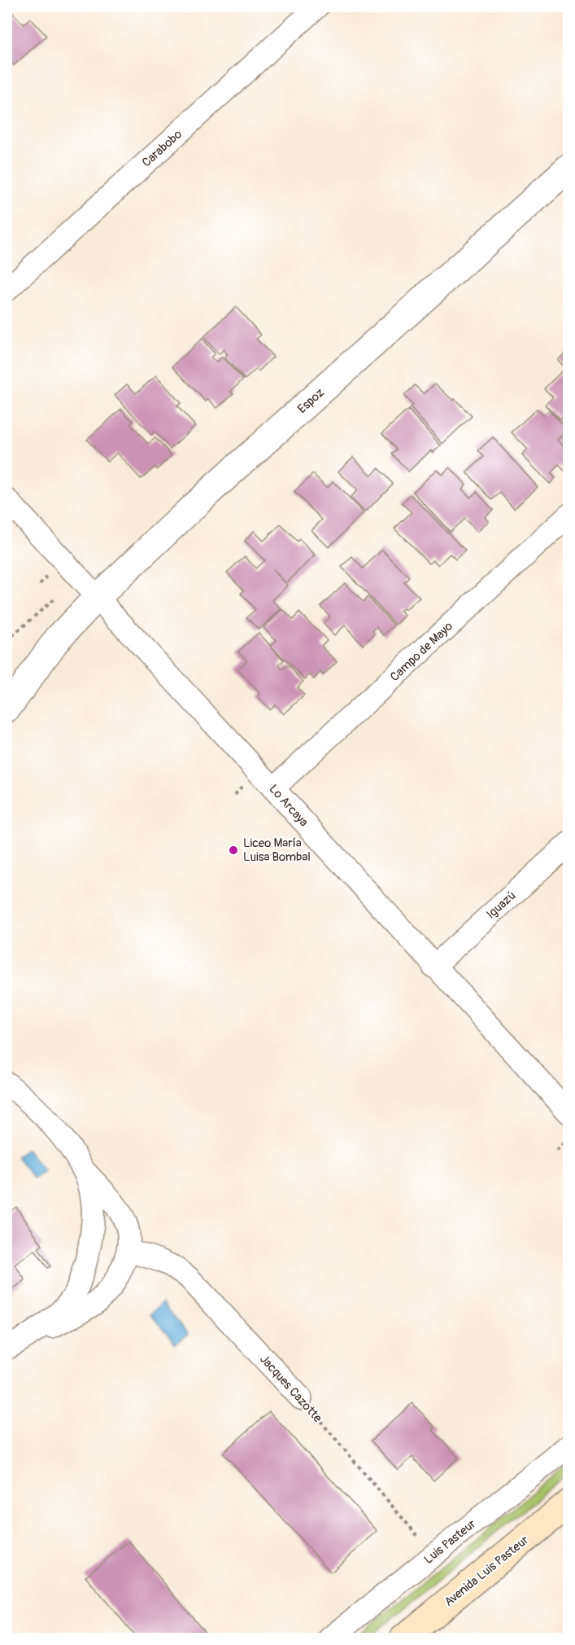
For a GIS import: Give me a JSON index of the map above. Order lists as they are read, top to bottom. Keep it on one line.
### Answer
{"streets":{"main road":["Avenida Luis Pasteur"],"street":["Carabobo","Espoz","Campo de Mayo","Lo Arcaya","Iguazú","Jacques Cazotte","Luis Pasteur"]},"crossings":[["Espoz","Lo Arcaya"],["Campo de Mayo","Lo Arcaya"],["Lo Arcaya","Iguazú"],["Jacques Cazotte","Luis Pasteur"]],"places":["Liceo María Luisa Bombal"]}
